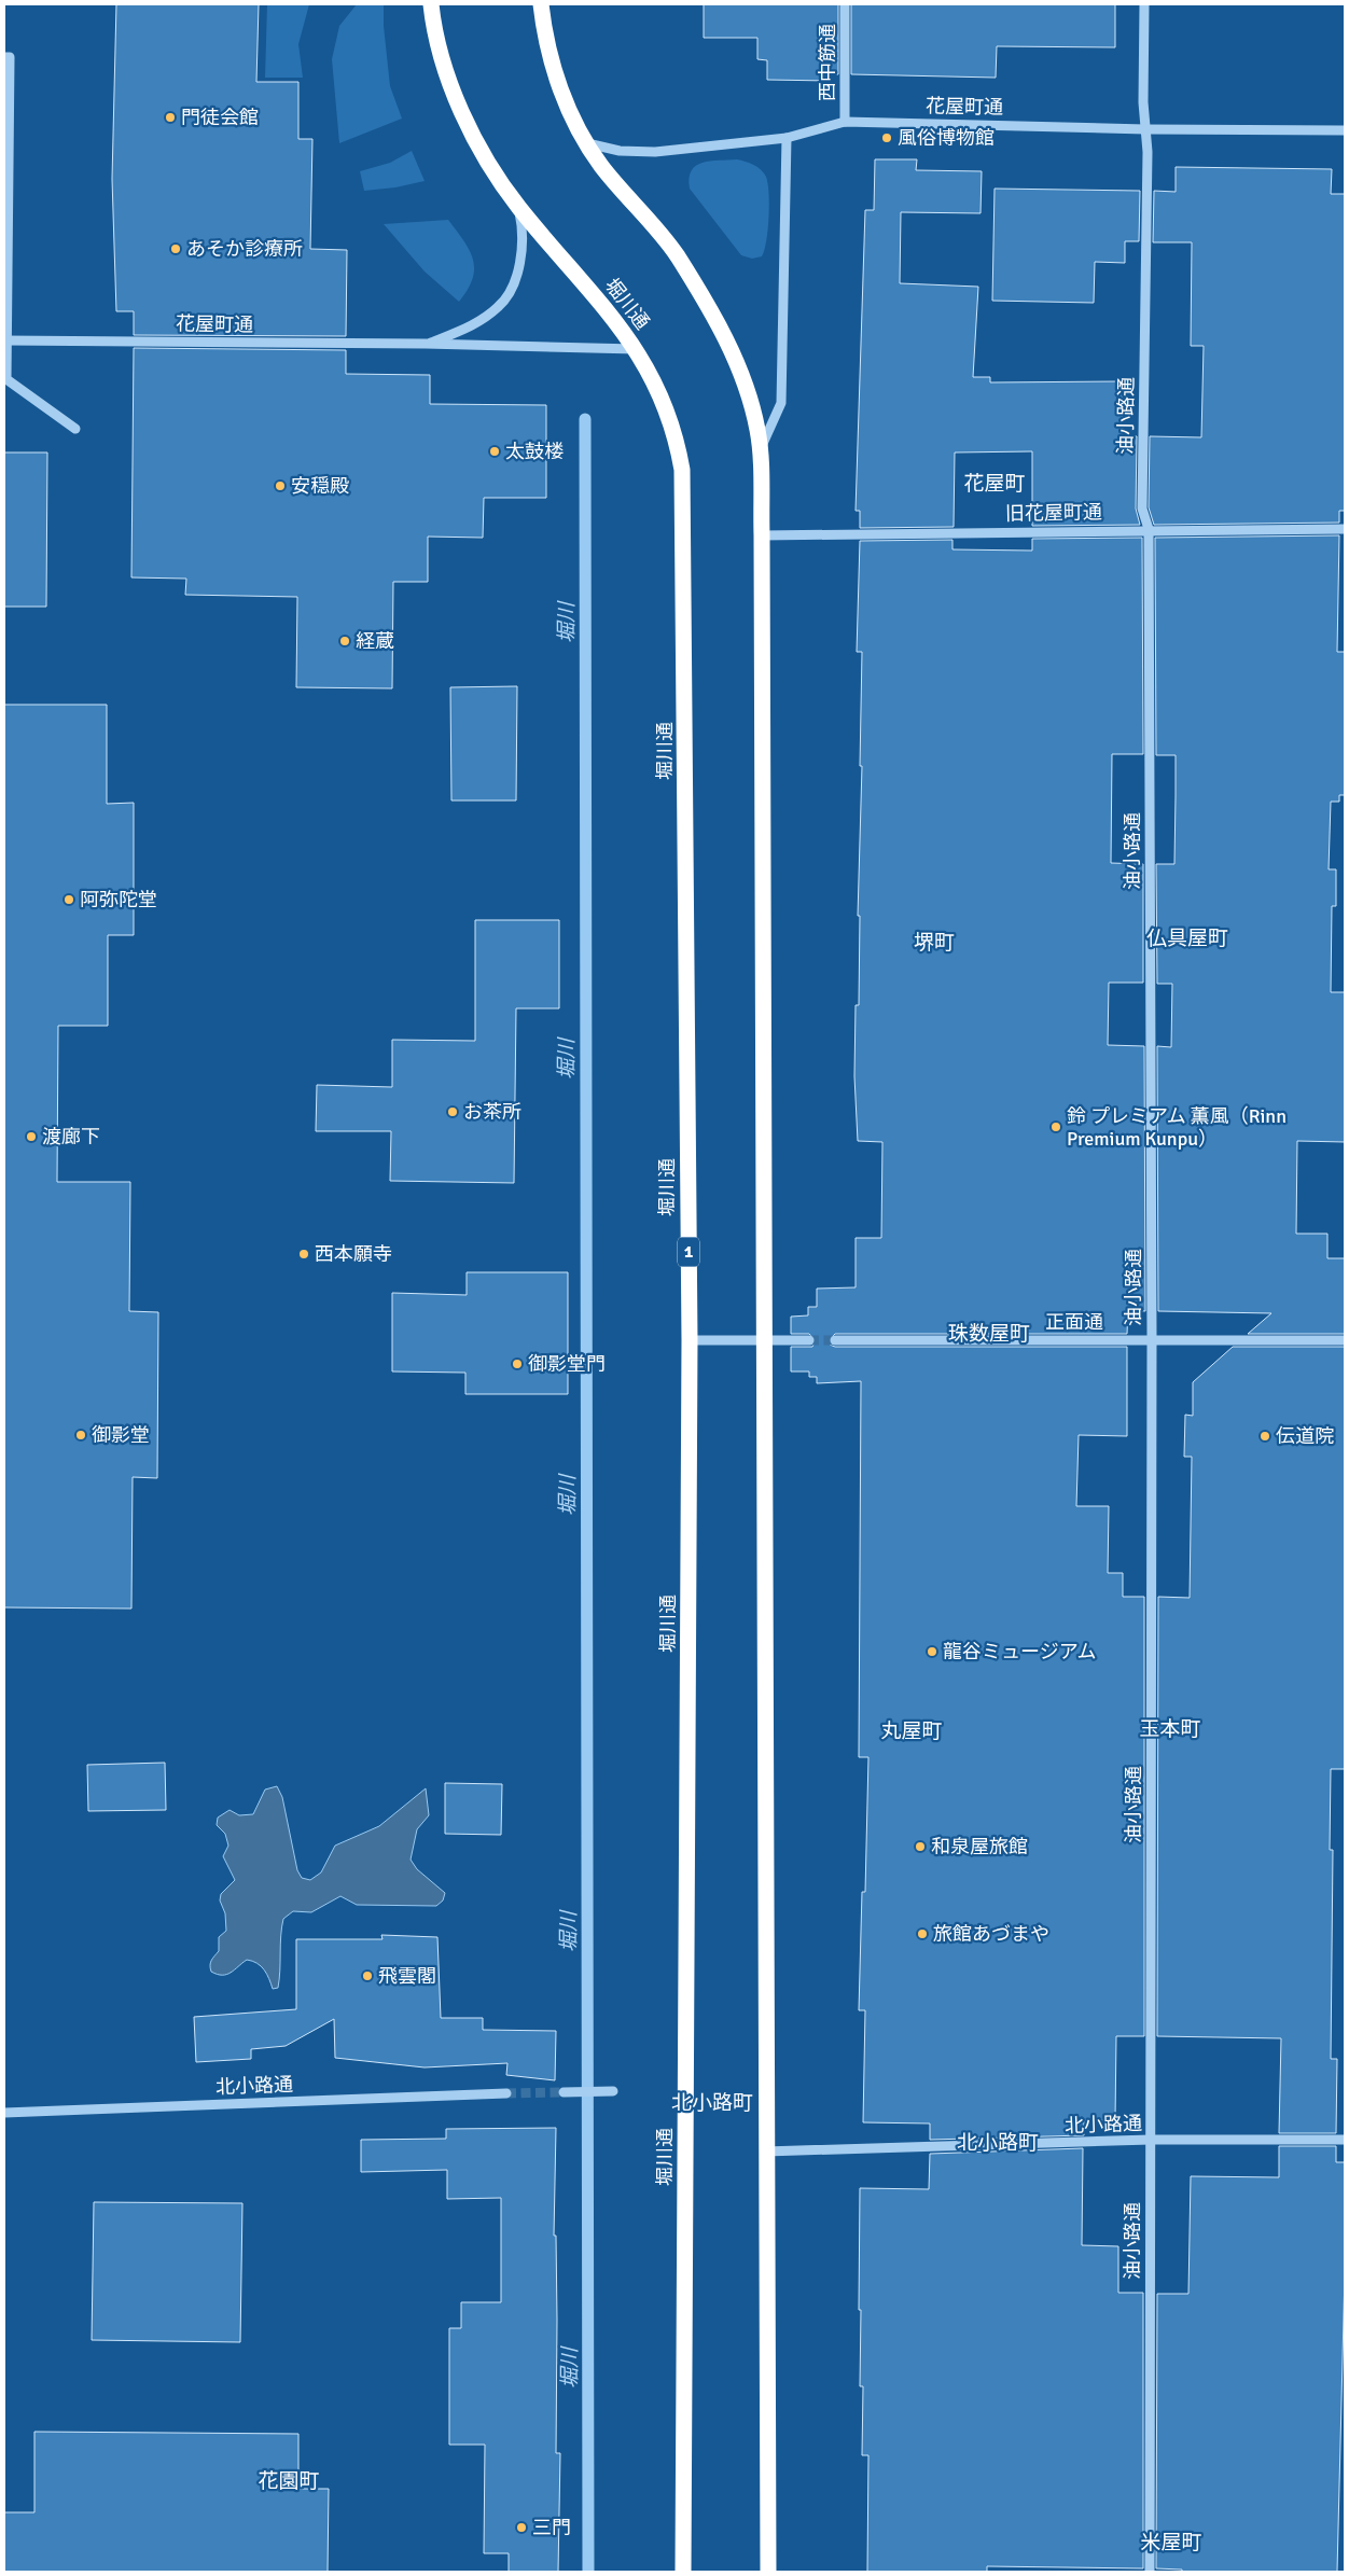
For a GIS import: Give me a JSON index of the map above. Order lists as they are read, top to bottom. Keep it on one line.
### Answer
{"streets":{"highway":["堀川通","1"],"street":["西中筋通","花屋町通","油小路通","旧花屋町通","正面通","北小路通"]},"crossings":[["西中筋通","花屋町通"],["花屋町通","堀川通"],["花屋町通","油小路通"],["油小路通","旧花屋町通"],["油小路通","正面通"],["油小路通","北小路通"]],"districts":["花屋町","仏具屋町","堺町","珠数屋町","玉本町","丸屋町","北小路町","北小路町","花園町","米屋町"],"water":["堀川"],"places":["門徒会館","風俗博物館","あそか診療所","太鼓楼","安穏殿","経蔵","阿弥陀堂","お茶所","鈴 プレミアム 薫風（Rinn Premium Kunpu）","渡廊下","西本願寺","御影堂門","御影堂","伝道院","龍谷ミュージアム","和泉屋旅館","旅館あづまや","飛雲閣","三門"]}
